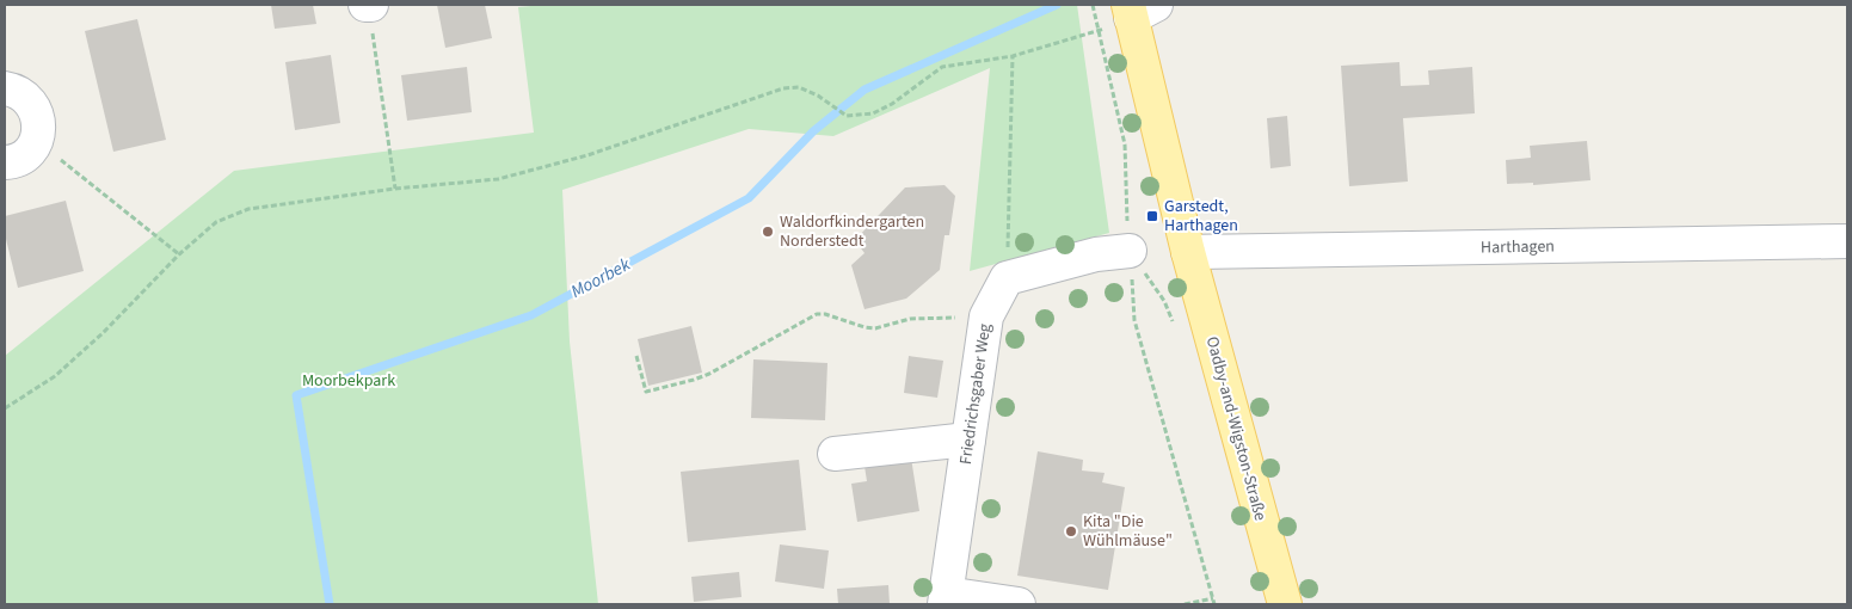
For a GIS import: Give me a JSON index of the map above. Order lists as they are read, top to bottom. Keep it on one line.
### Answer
{"streets":{"main road":["Oadby-and-Wigston-Straße"],"street":["Harthagen","Friedrichsgaber Weg"]},"crossings":[["Harthagen","Oadby-and-Wigston-Straße"]],"water":["Moorbek"],"parks":["Moorbekpark"],"places":{"transit":["Garstedt, Harthagen"],"other":["Waldorfkindergarten Norderstedt","Kita \"Die Wühlmäuse\""]}}
